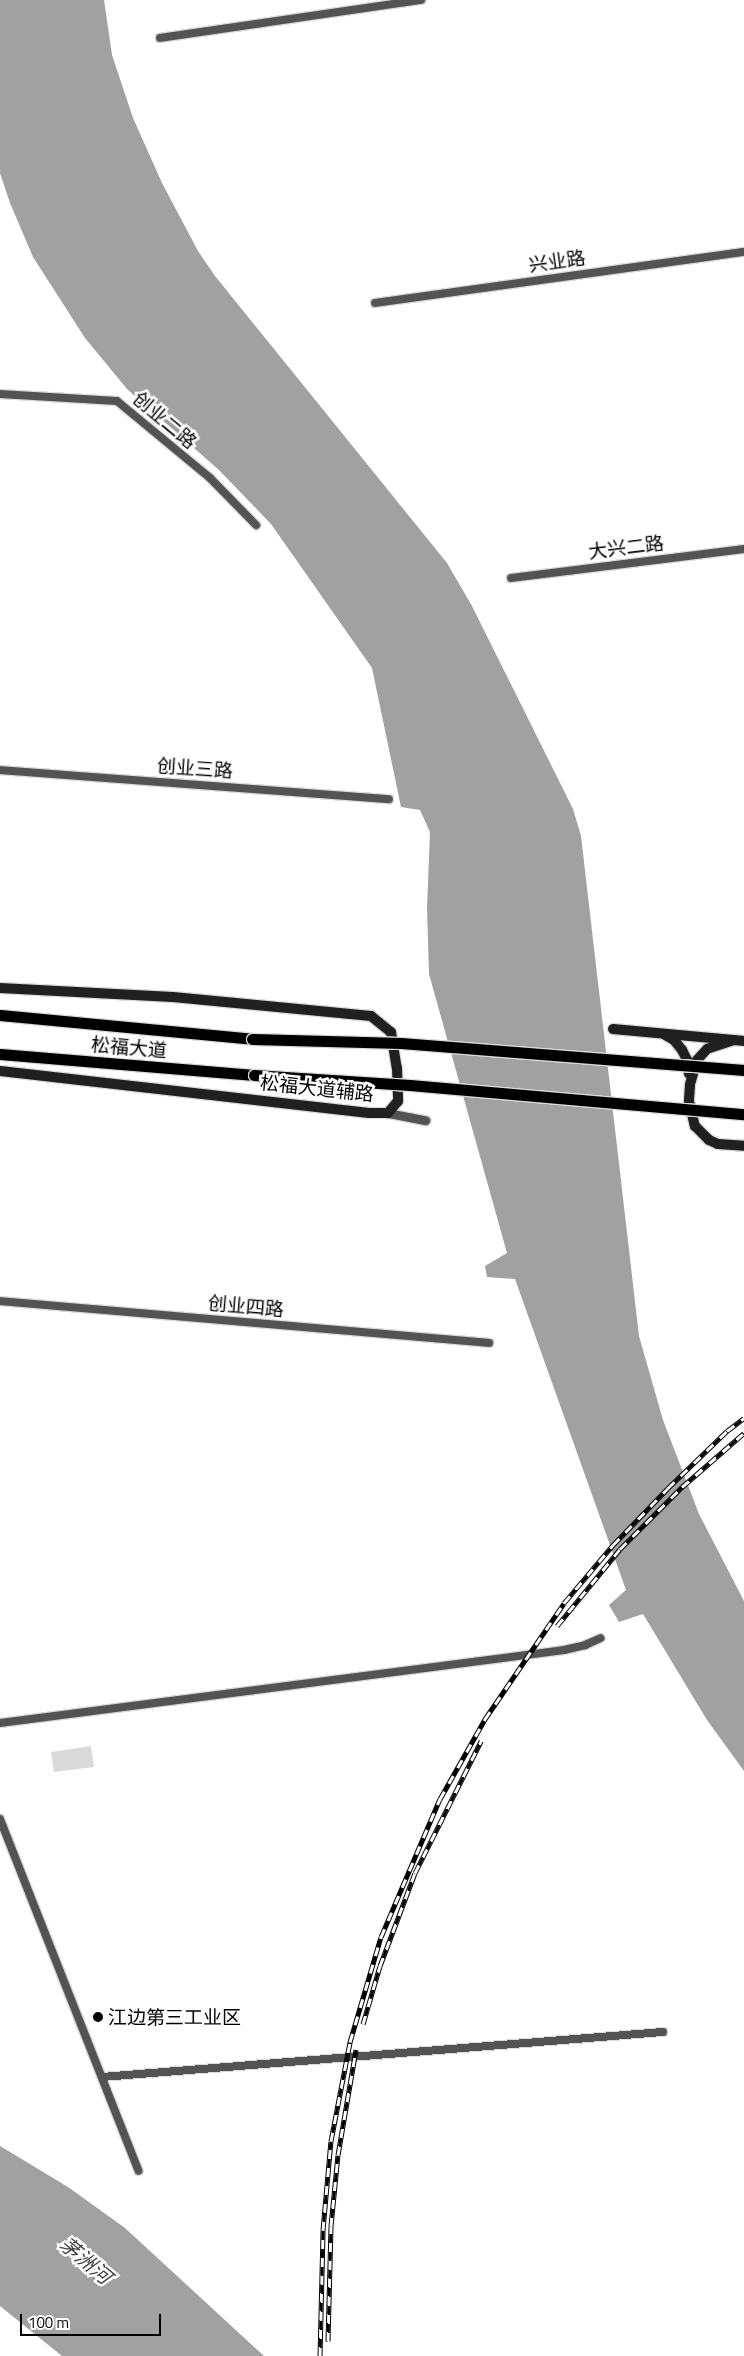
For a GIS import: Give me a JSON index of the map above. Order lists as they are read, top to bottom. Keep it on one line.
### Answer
{"streets":{"main road":["松福大道","松福大道辅路"],"street":["兴业路","创业二路","大兴二路","创业三路","创业四路"]},"water":["茅洲河"],"places":["江边第三工业区"],"scale_bar":"100 m"}
